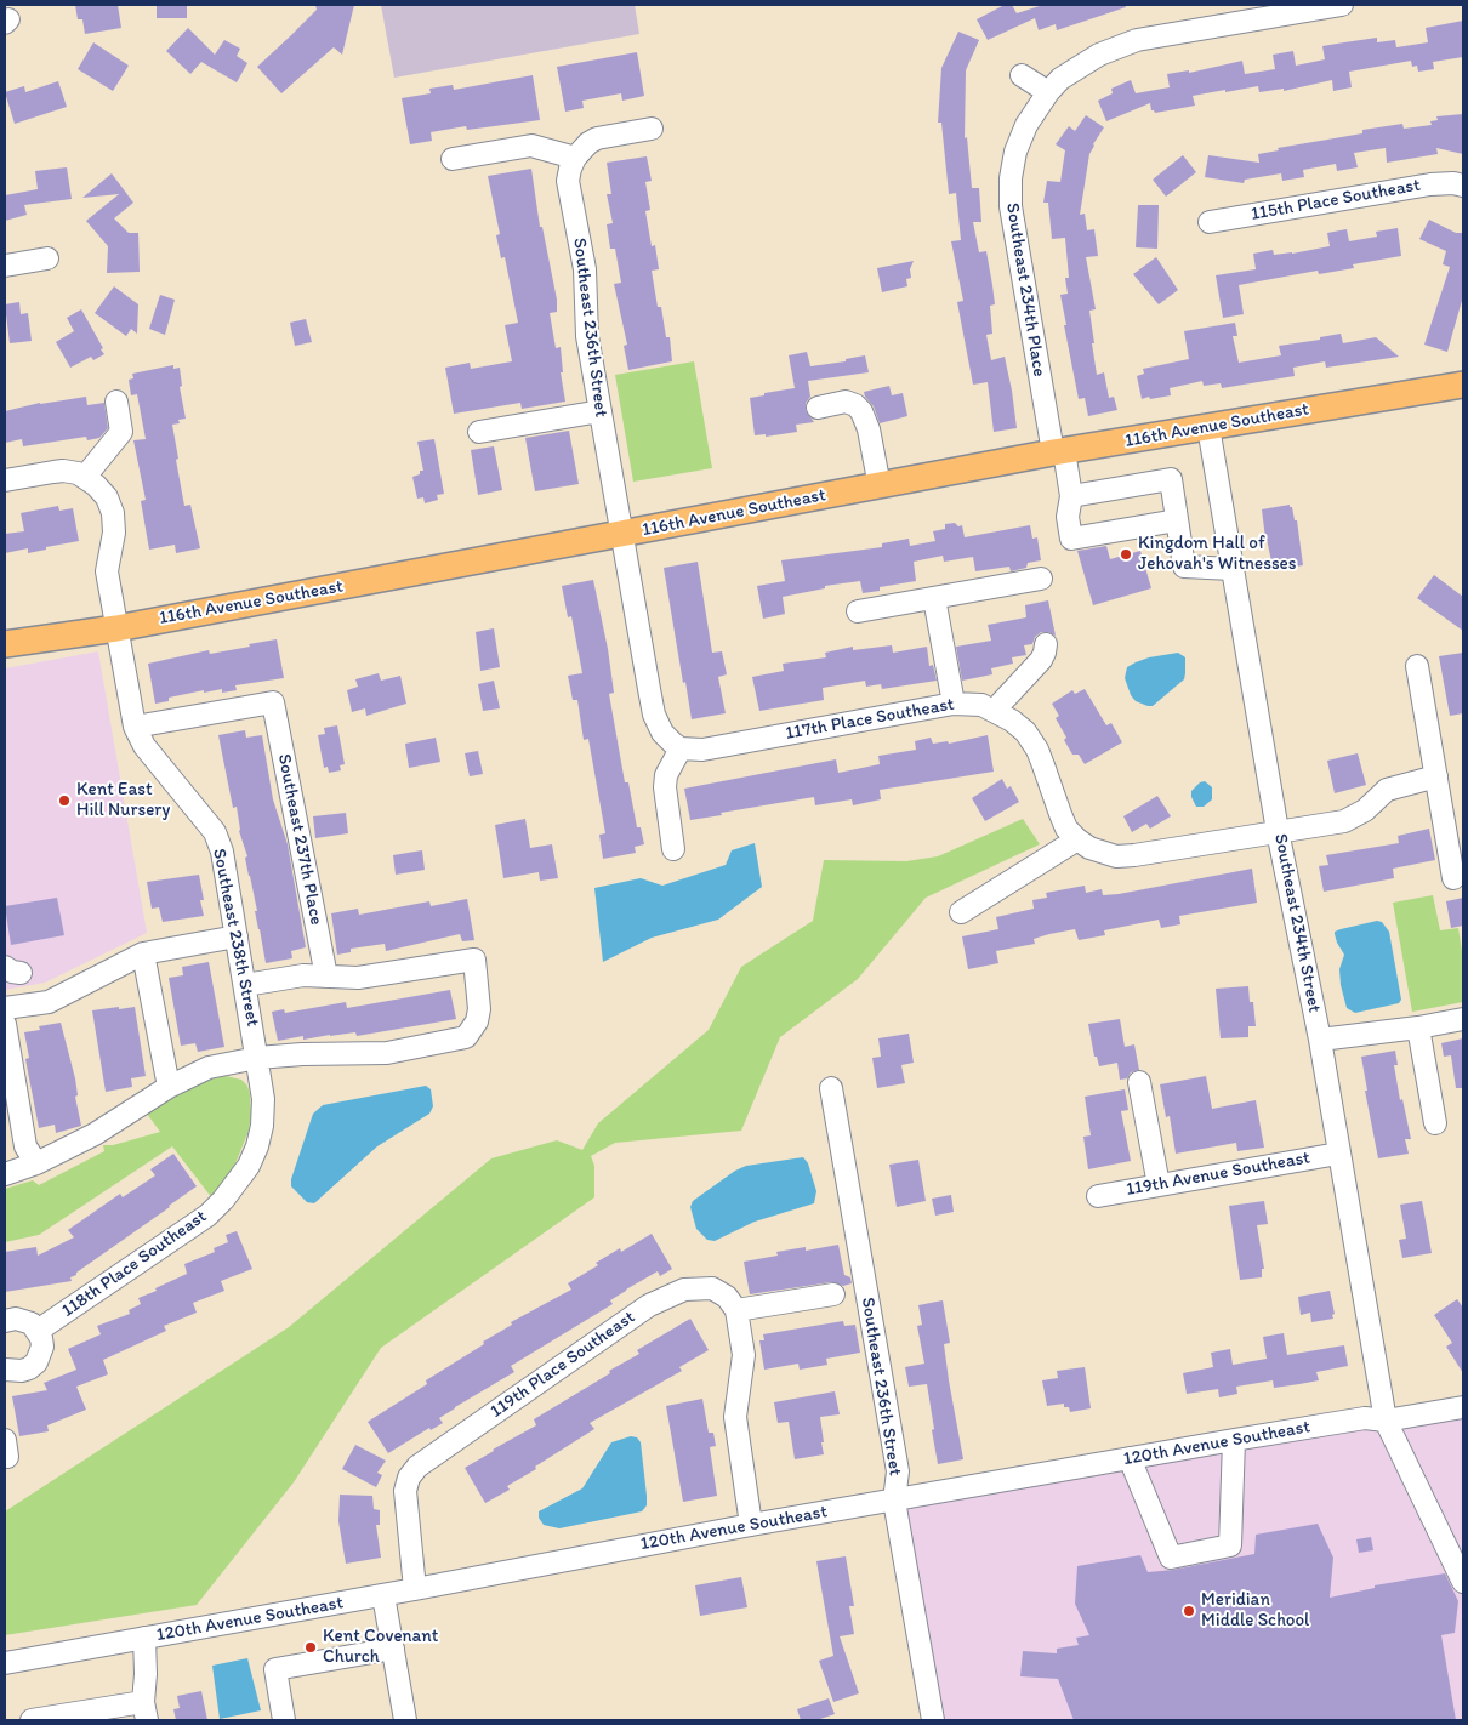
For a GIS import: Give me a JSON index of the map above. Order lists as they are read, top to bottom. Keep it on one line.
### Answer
{"streets":{"main road":["116th Avenue Southeast"],"street":["115th Place Southeast","Southeast 234th Place","Southeast 236th Street","117th Place Southeast","Southeast 237th Place","Southeast 234th Street","Southeast 238th Street","119th Avenue Southeast","118th Place Southeast","119th Place Southeast","120th Avenue Southeast"]},"crossings":[["Southeast 234th Place","116th Avenue Southeast"],["Southeast 236th Street","116th Avenue Southeast"],["Southeast 236th Street","120th Avenue Southeast"],["116th Avenue Southeast","Southeast 234th Street"],["116th Avenue Southeast","Southeast 238th Street"],["117th Place Southeast","Southeast 234th Street"],["Southeast 237th Place","Southeast 238th Street"],["Southeast 234th Street","119th Avenue Southeast"],["Southeast 234th Street","120th Avenue Southeast"],["Southeast 238th Street","118th Place Southeast"],["119th Place Southeast","120th Avenue Southeast"]],"places":["Kingdom Hall of Jehovah's Witnesses","Kent East Hill Nursery","Meridian Middle School","Kent Covenant Church"]}
